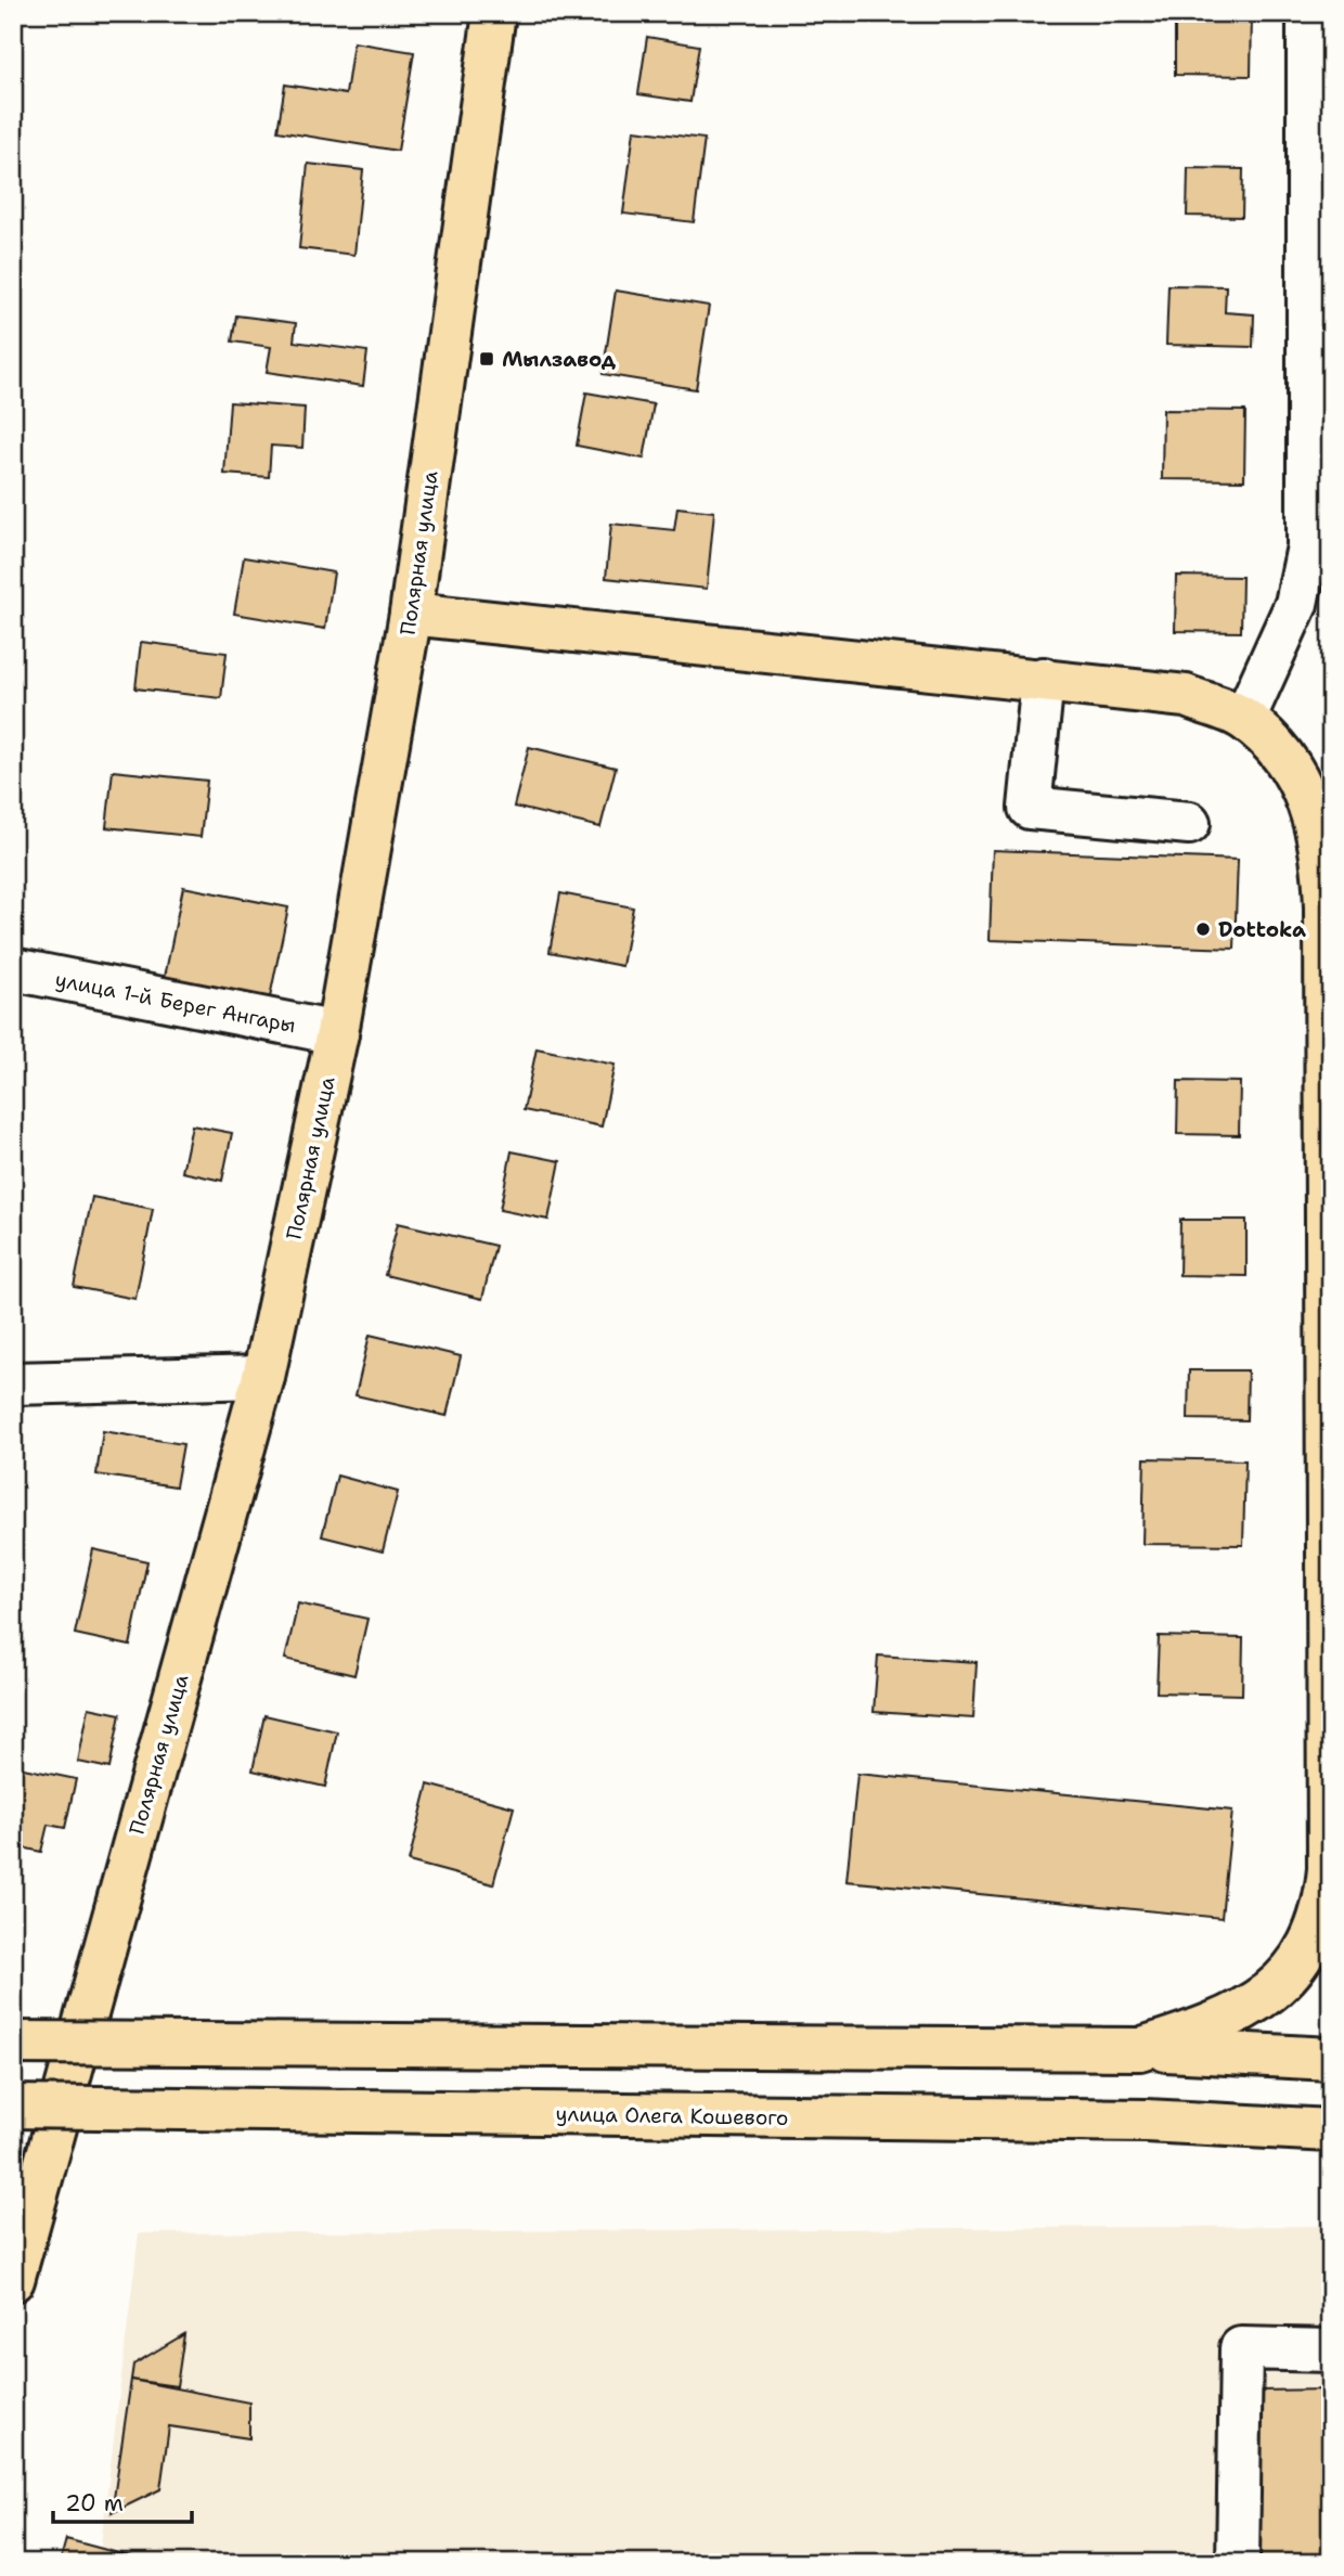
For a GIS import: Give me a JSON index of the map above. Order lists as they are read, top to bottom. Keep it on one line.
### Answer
{"streets":{"main road":["Полярная улица","улица Олега Кошевого"],"street":["улица 1-й Берег Ангары"]},"crossings":[["Полярная улица","улица 1-й Берег Ангары"]],"places":{"transit":["Мылзавод"],"other":["Dottoka"]},"scale_bar":"20 m"}
